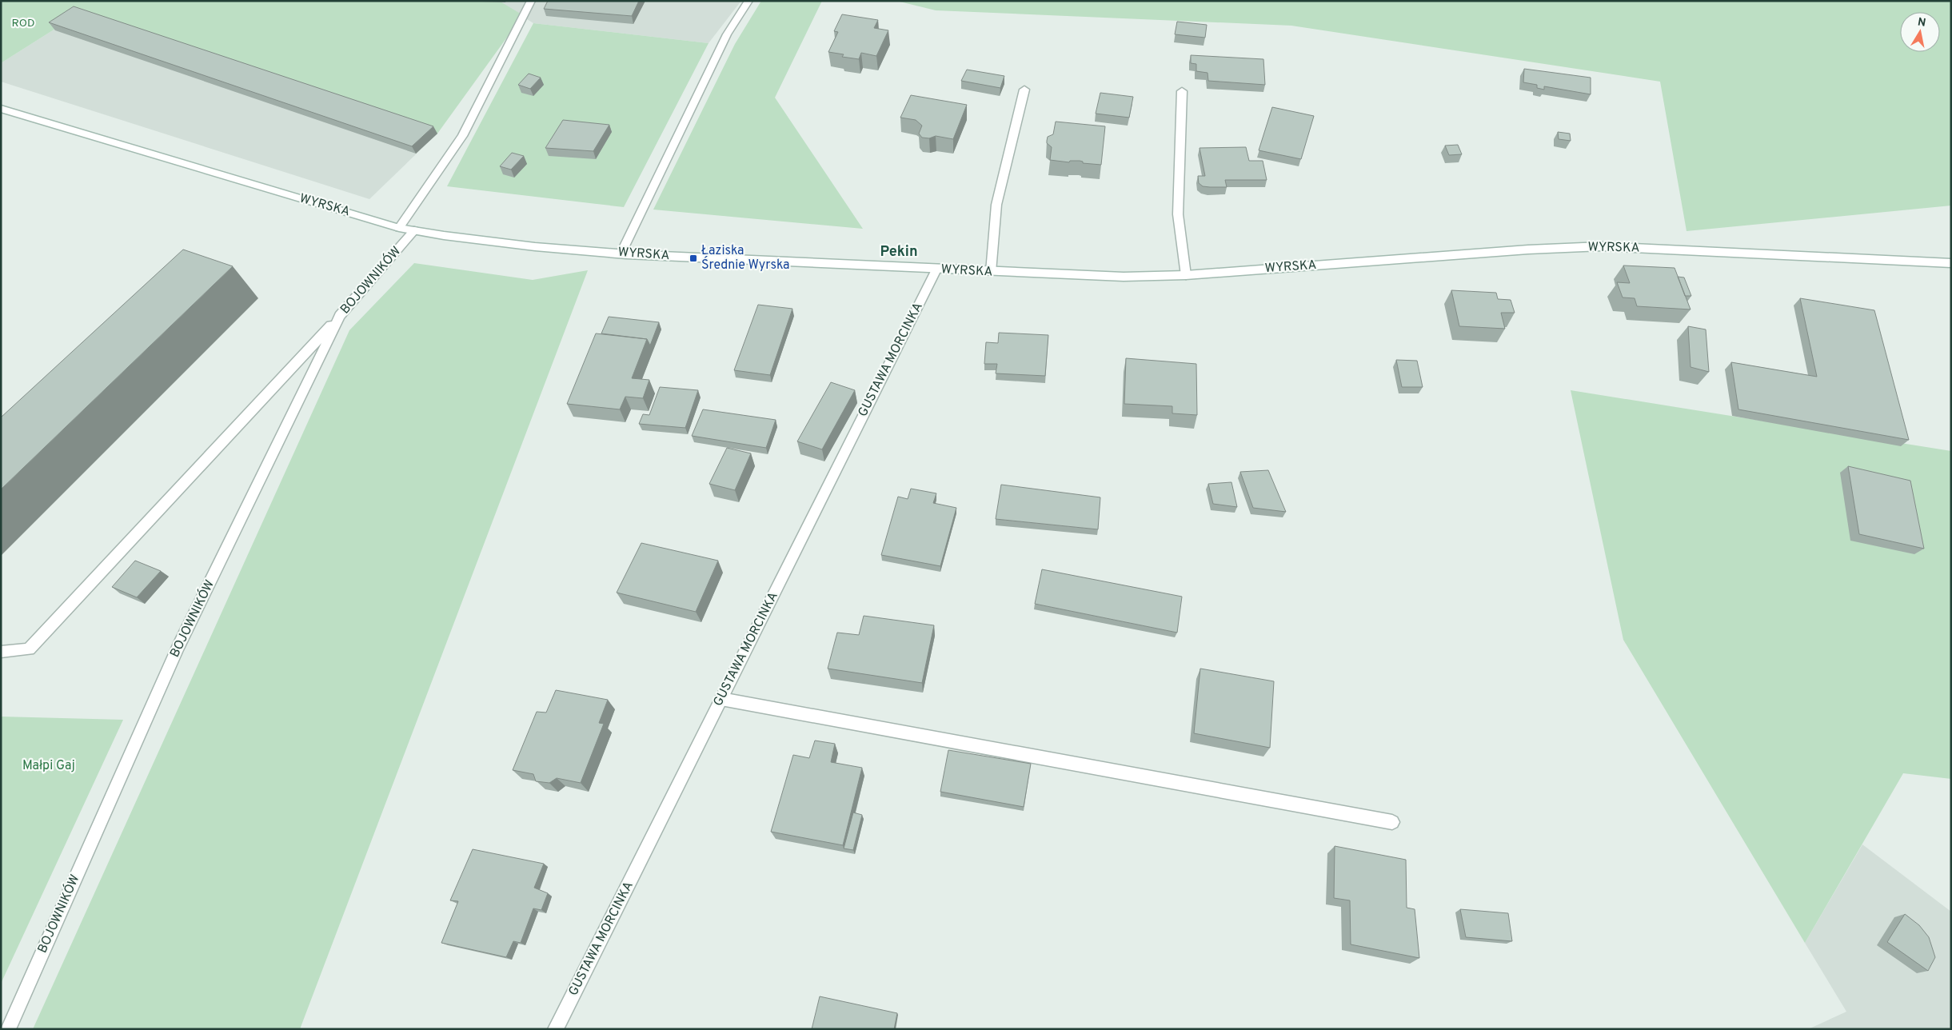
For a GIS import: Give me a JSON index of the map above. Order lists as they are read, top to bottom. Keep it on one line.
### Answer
{"streets":{"street":["WYRSKA","BOJOWNIKÓW","GUSTAWA MORCINKA"]},"crossings":[["WYRSKA","BOJOWNIKÓW"],["WYRSKA","GUSTAWA MORCINKA"]],"districts":["Pekin"],"parks":["ROD","Małpi Gaj"],"places":{"transit":["Łaziska Średnie Wyrska"]},"north":"top"}
